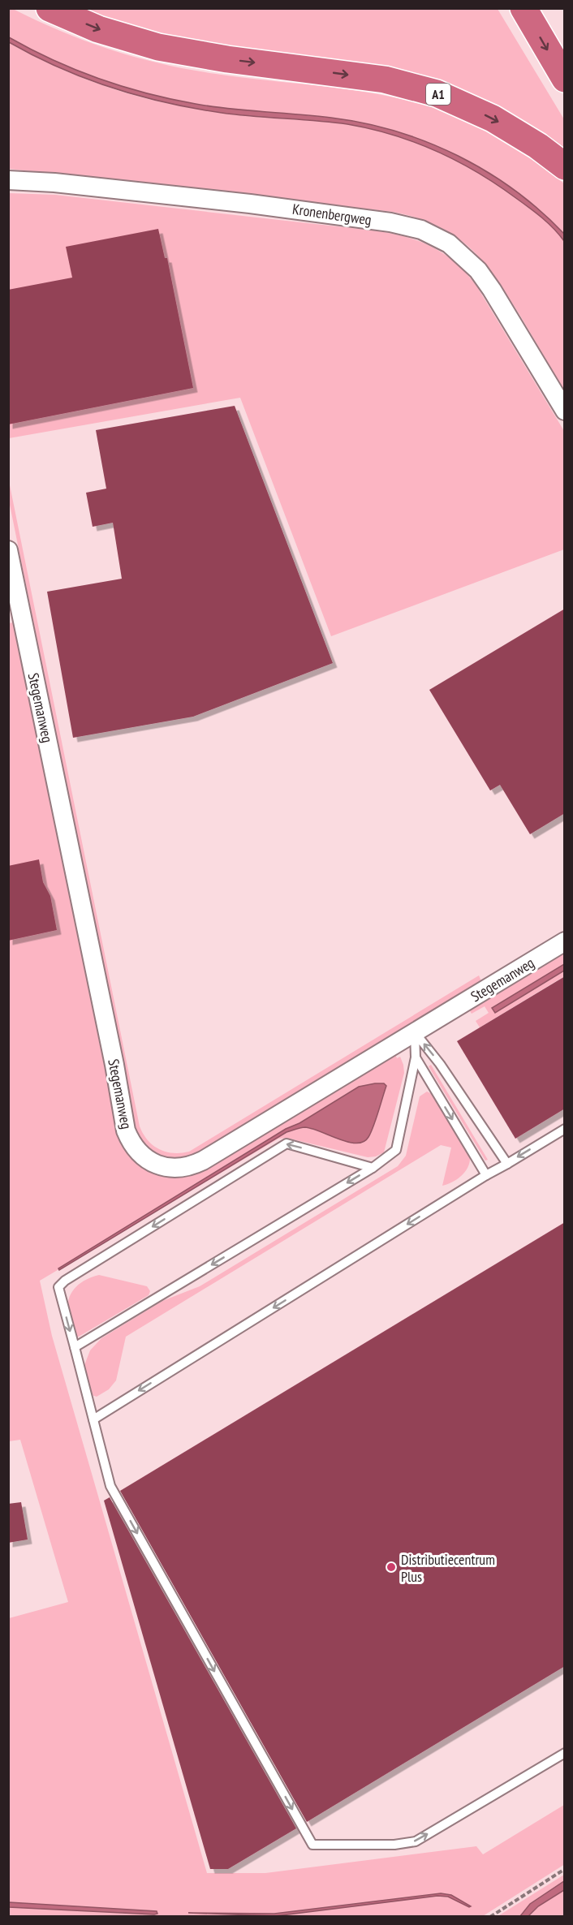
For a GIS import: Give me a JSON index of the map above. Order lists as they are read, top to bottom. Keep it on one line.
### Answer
{"streets":{"highway":["A1"],"street":["Kronenbergweg","Stegemanweg"]},"places":["Distributiecentrum Plus"]}
